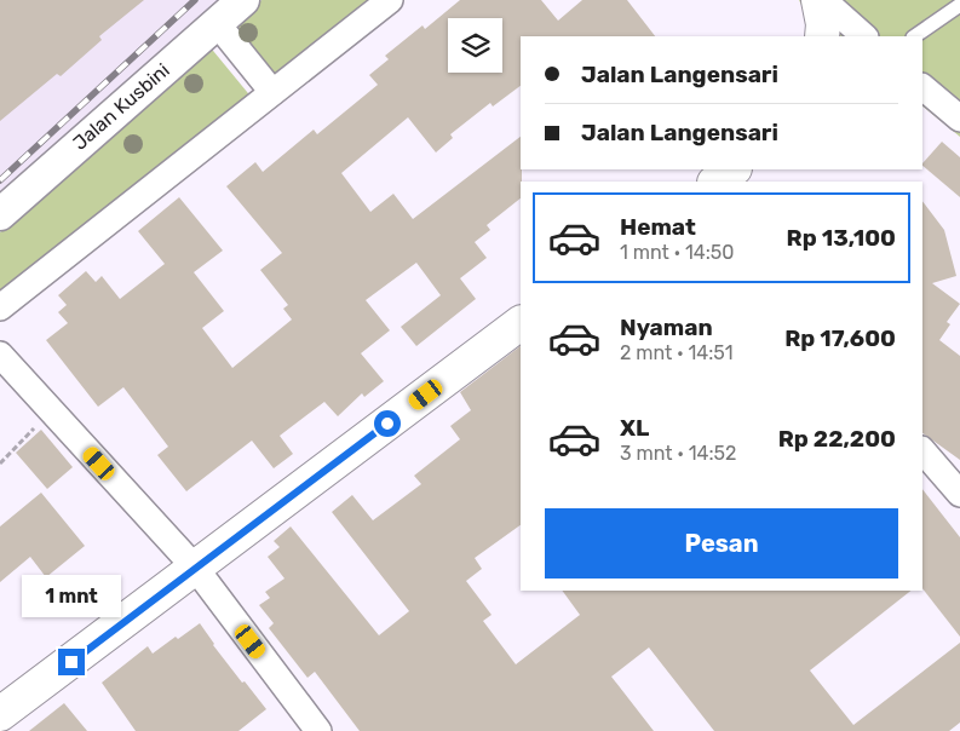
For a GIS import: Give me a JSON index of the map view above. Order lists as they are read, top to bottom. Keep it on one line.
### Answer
{"streets":{"street":["Jalan Kusbini"]},"page":{"banner":["Jalan Langensari","Jalan Langensari"],"list":[{"name":"Hemat","note":"1 mnt · 14:50","value":"Rp 13,100"},{"name":"Nyaman","note":"2 mnt · 14:51","value":"Rp 17,600"},{"name":"XL","note":"3 mnt · 14:52","value":"Rp 22,200"}],"buttons":"Pesan","bubble":"1 mnt"}}
